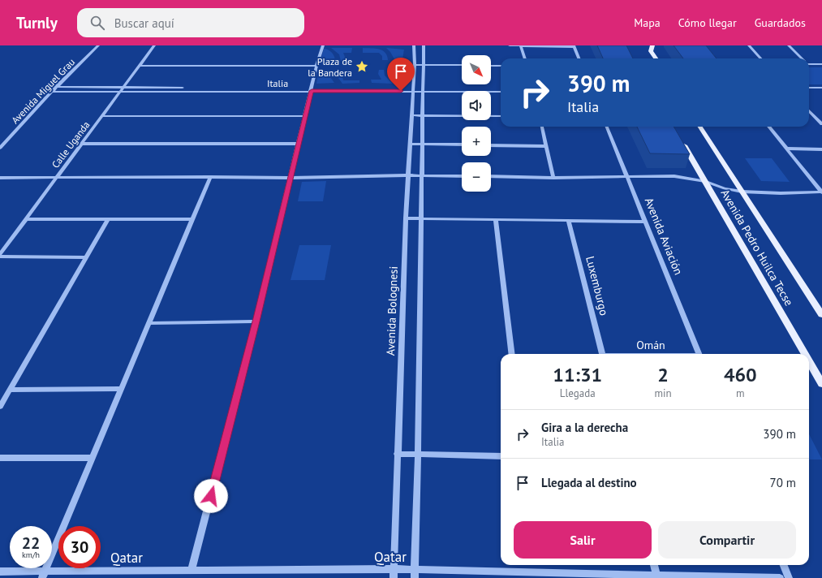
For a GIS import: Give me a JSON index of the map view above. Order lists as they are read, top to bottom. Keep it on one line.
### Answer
{"streets":{"main road":["Avenida Pedro Huilca Tecse"],"street":["Italia","Avenida Miguel Grau","Calle Uganda","Avenida Aviación","Luxemburgo","Avenida Bolognesi","Qatar"]},"crossings":[["Italia","Avenida Miguel Grau"],["Italia","Calle Uganda"],["Italia","Avenida Bolognesi"],["Avenida Bolognesi","Qatar"]],"places":{"place":["Plaza de la Bandera"]},"north":"bottom right","page":{"header":"Turnly","search":"Buscar aquí","nav":["Mapa","Cómo llegar","Guardados"],"map_buttons":["+","−"],"turn":["390 m","Italia"],"eta":["11:31","Llegada","2","min","460","m"],"list":[{"name":"Gira a la derecha","note":"Italia","value":"390 m"},{"name":"Llegada al destino","value":"70 m"}],"buttons":["Salir","Compartir"],"speed":"22 km/h","limit":"30"}}
